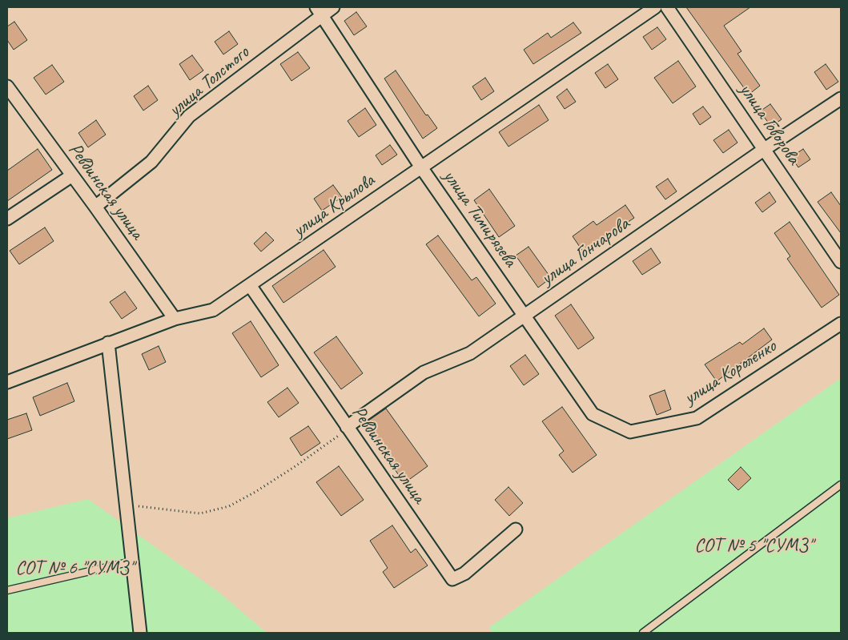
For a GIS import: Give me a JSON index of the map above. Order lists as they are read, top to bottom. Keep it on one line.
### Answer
{"streets":{"street":["улица Толстого","улица Говорова","Ревдинская улица","улица Крылова","улица Тимирязева","улица Гончарова","улица Короленко"]},"crossings":[["улица Толстого","Ревдинская улица"],["улица Толстого","улица Тимирязева"],["улица Говорова","улица Гончарова"],["Ревдинская улица","улица Крылова"],["Ревдинская улица","улица Гончарова"],["улица Крылова","улица Тимирязева"],["улица Тимирязева","улица Гончарова"],["улица Тимирязева","улица Короленко"]],"parks":["СОТ № 5 \"СУМЗ\"","СОТ № 6 \"СУМЗ\""]}
